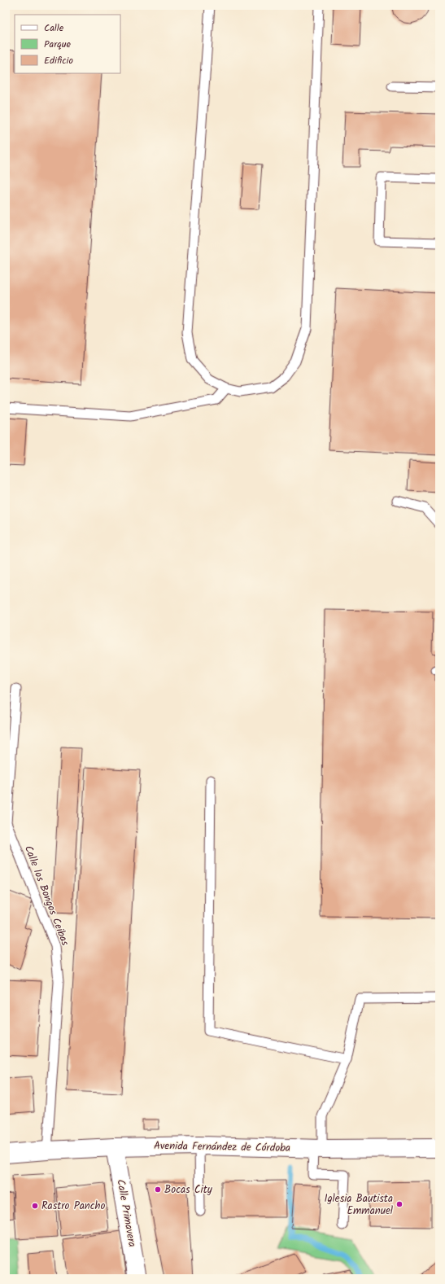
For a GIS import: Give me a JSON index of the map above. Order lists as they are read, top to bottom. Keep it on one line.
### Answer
{"streets":{"main road":["Avenida Fernández de Córdoba","Calle Primavera"],"lane":["Calle los Bongos Ceibas"]},"crossings":[["Calle los Bongos Ceibas","Avenida Fernández de Córdoba"],["Avenida Fernández de Córdoba","Calle Primavera"]],"places":["Bocas City","Iglesia Bautista Emmanuel","Rastro Pancho"],"legend":["Calle","Parque","Edificio"]}
